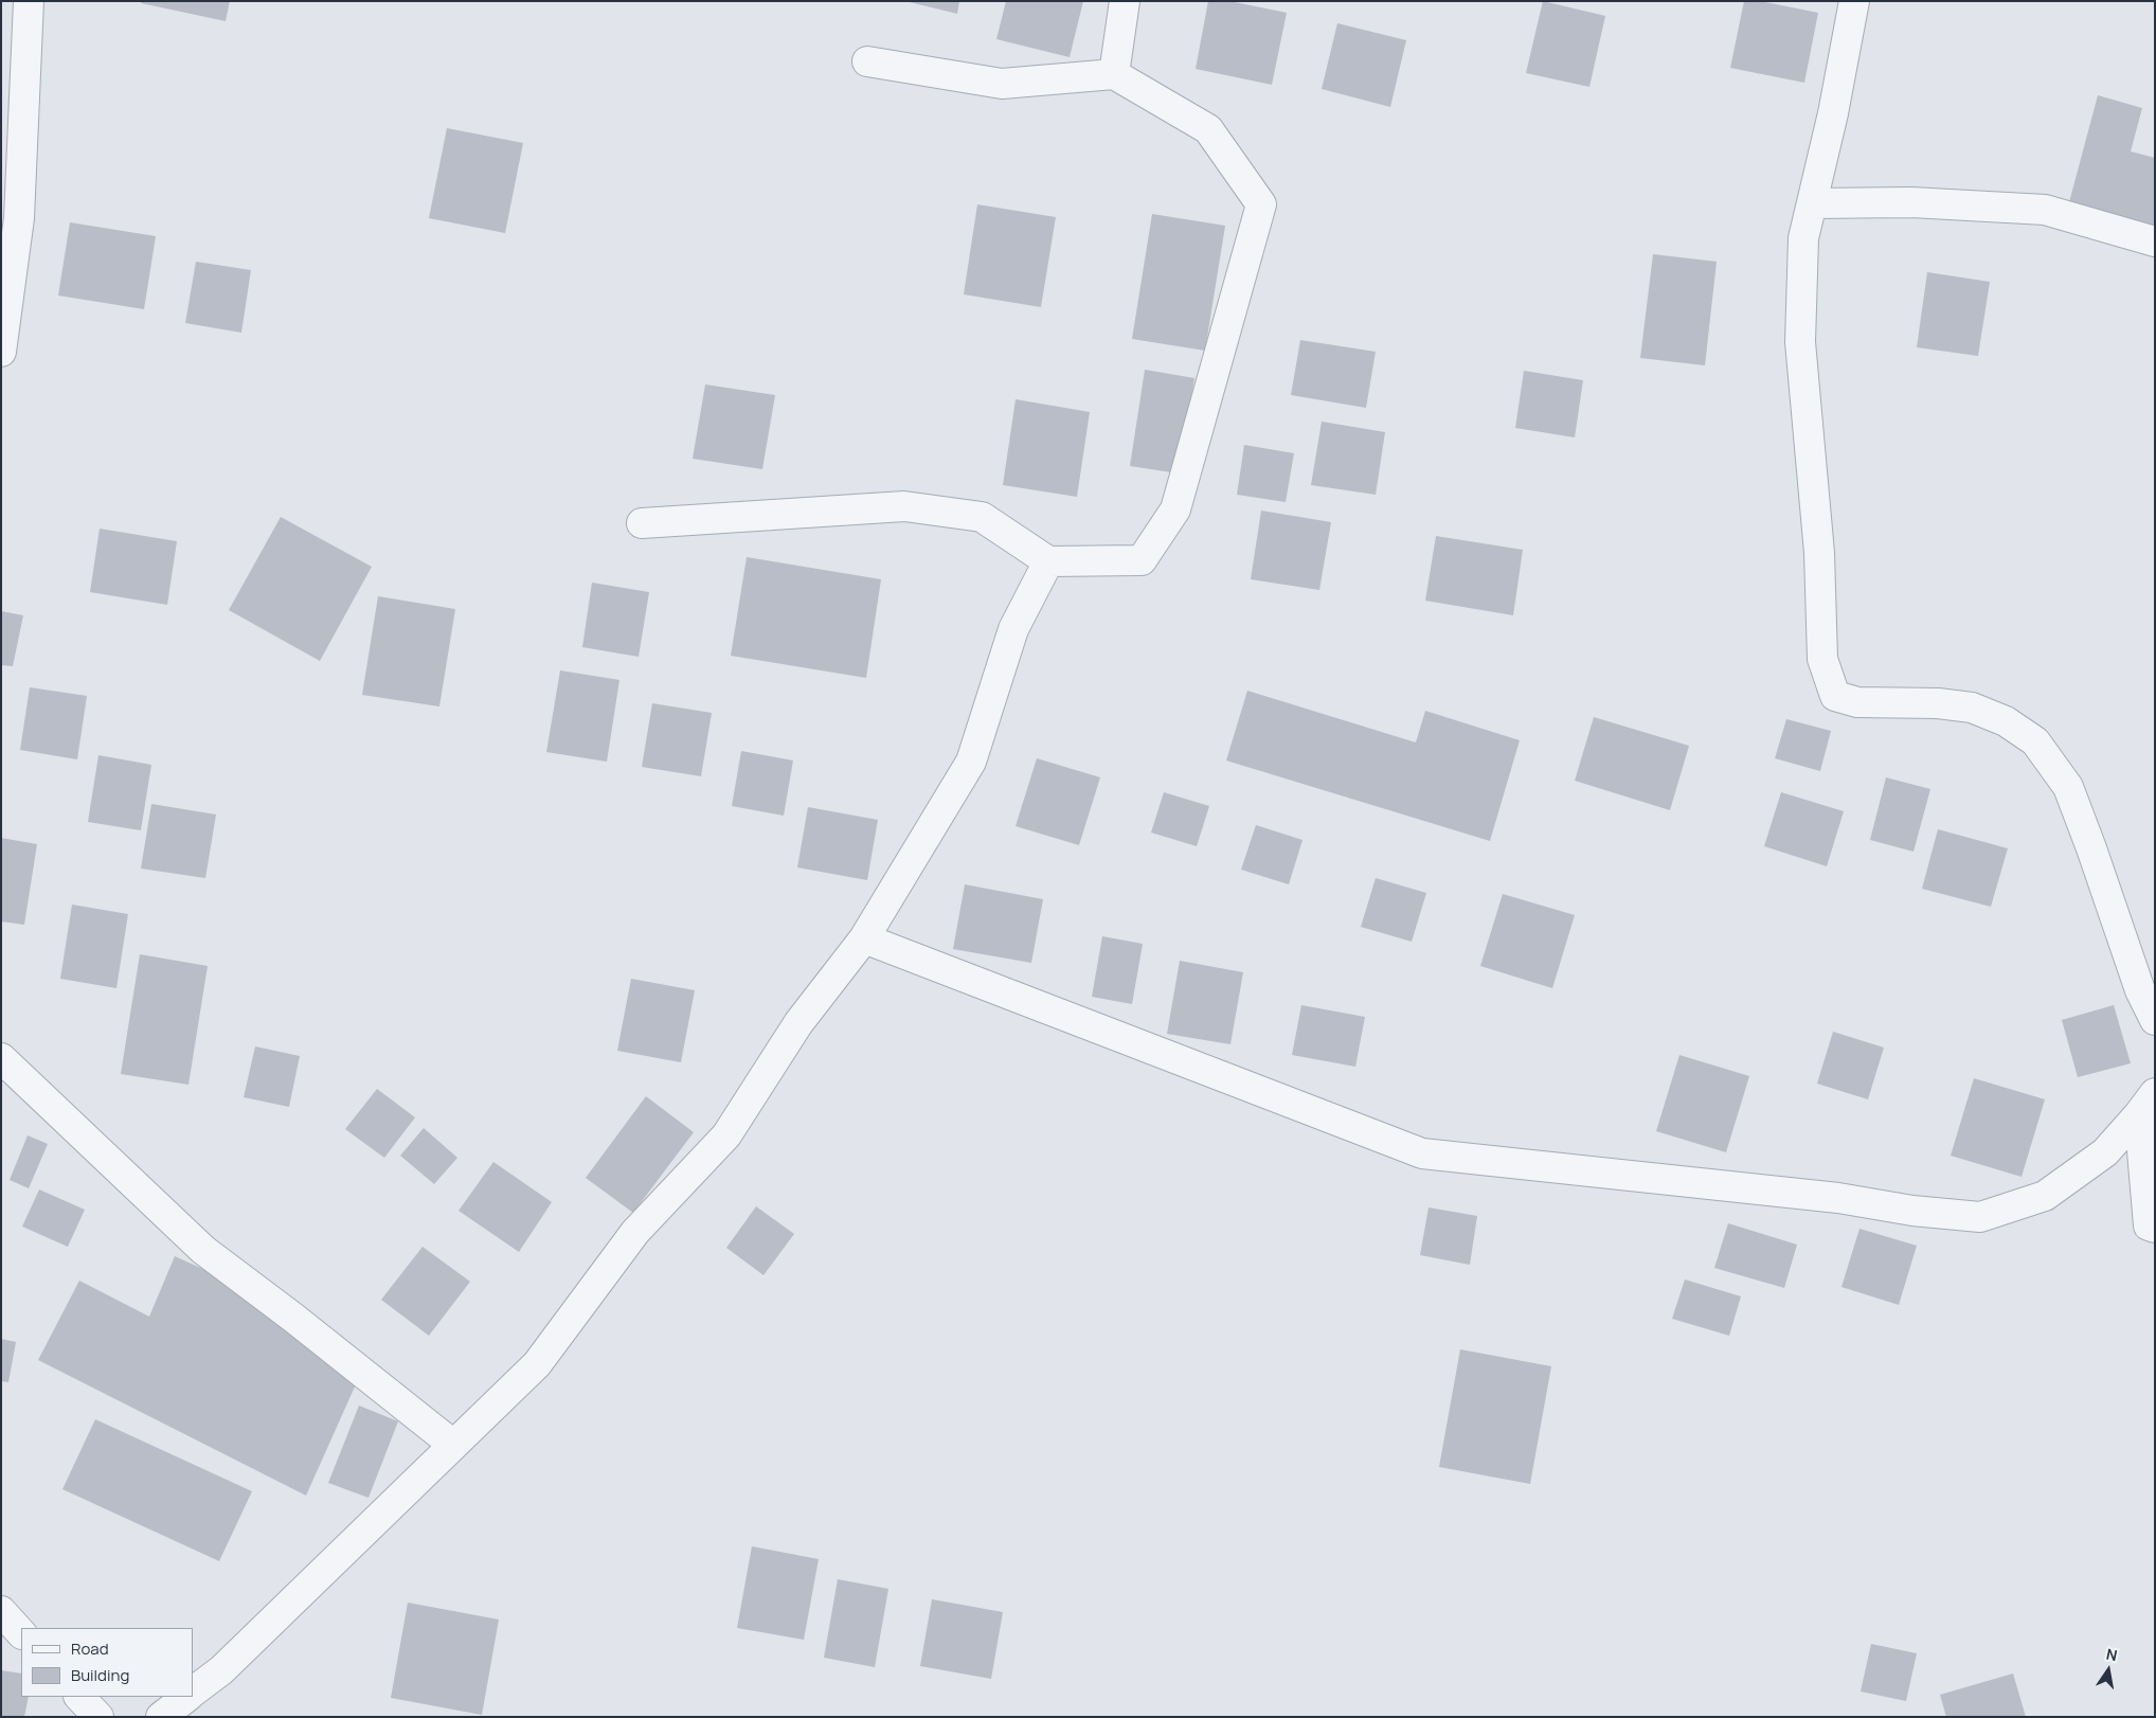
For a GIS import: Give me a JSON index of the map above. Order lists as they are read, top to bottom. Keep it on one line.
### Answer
{"legend":["Road","Building"],"north":"top"}
